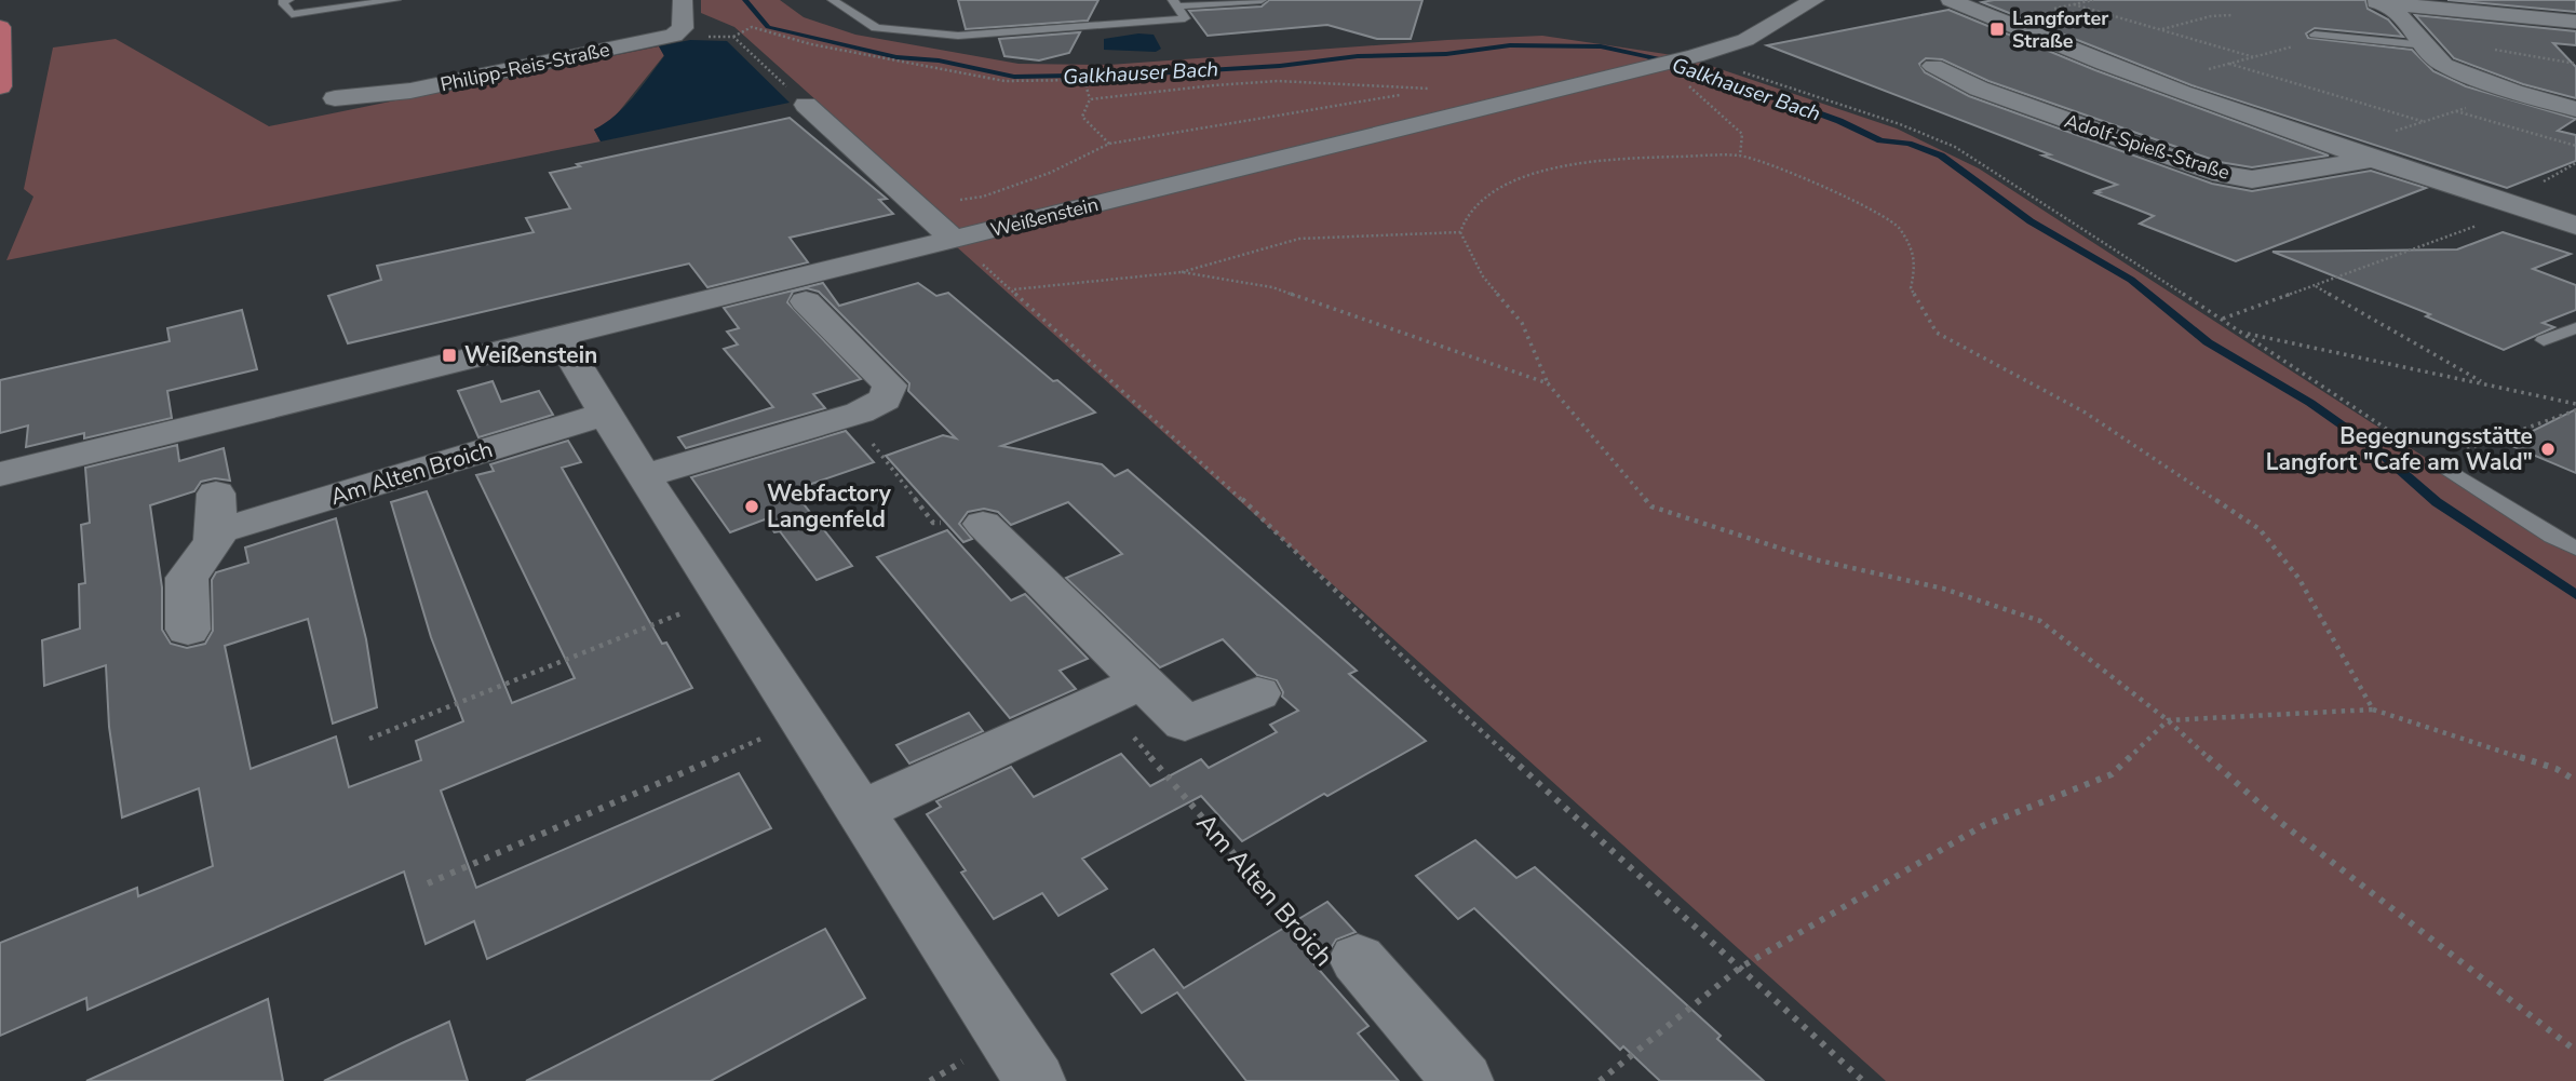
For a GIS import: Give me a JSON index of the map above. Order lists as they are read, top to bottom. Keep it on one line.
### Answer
{"streets":{"street":["Philipp-Reis-Straße","Adolf-Spieß-Straße","Weißenstein","Am Alten Broich"]},"water":["Galkhauser Bach"],"places":{"transit":["Langforter Straße","Weißenstein"],"other":["Begegnungsstätte Langfort \"Cafe am Wald\"","Webfactory Langenfeld"]}}
